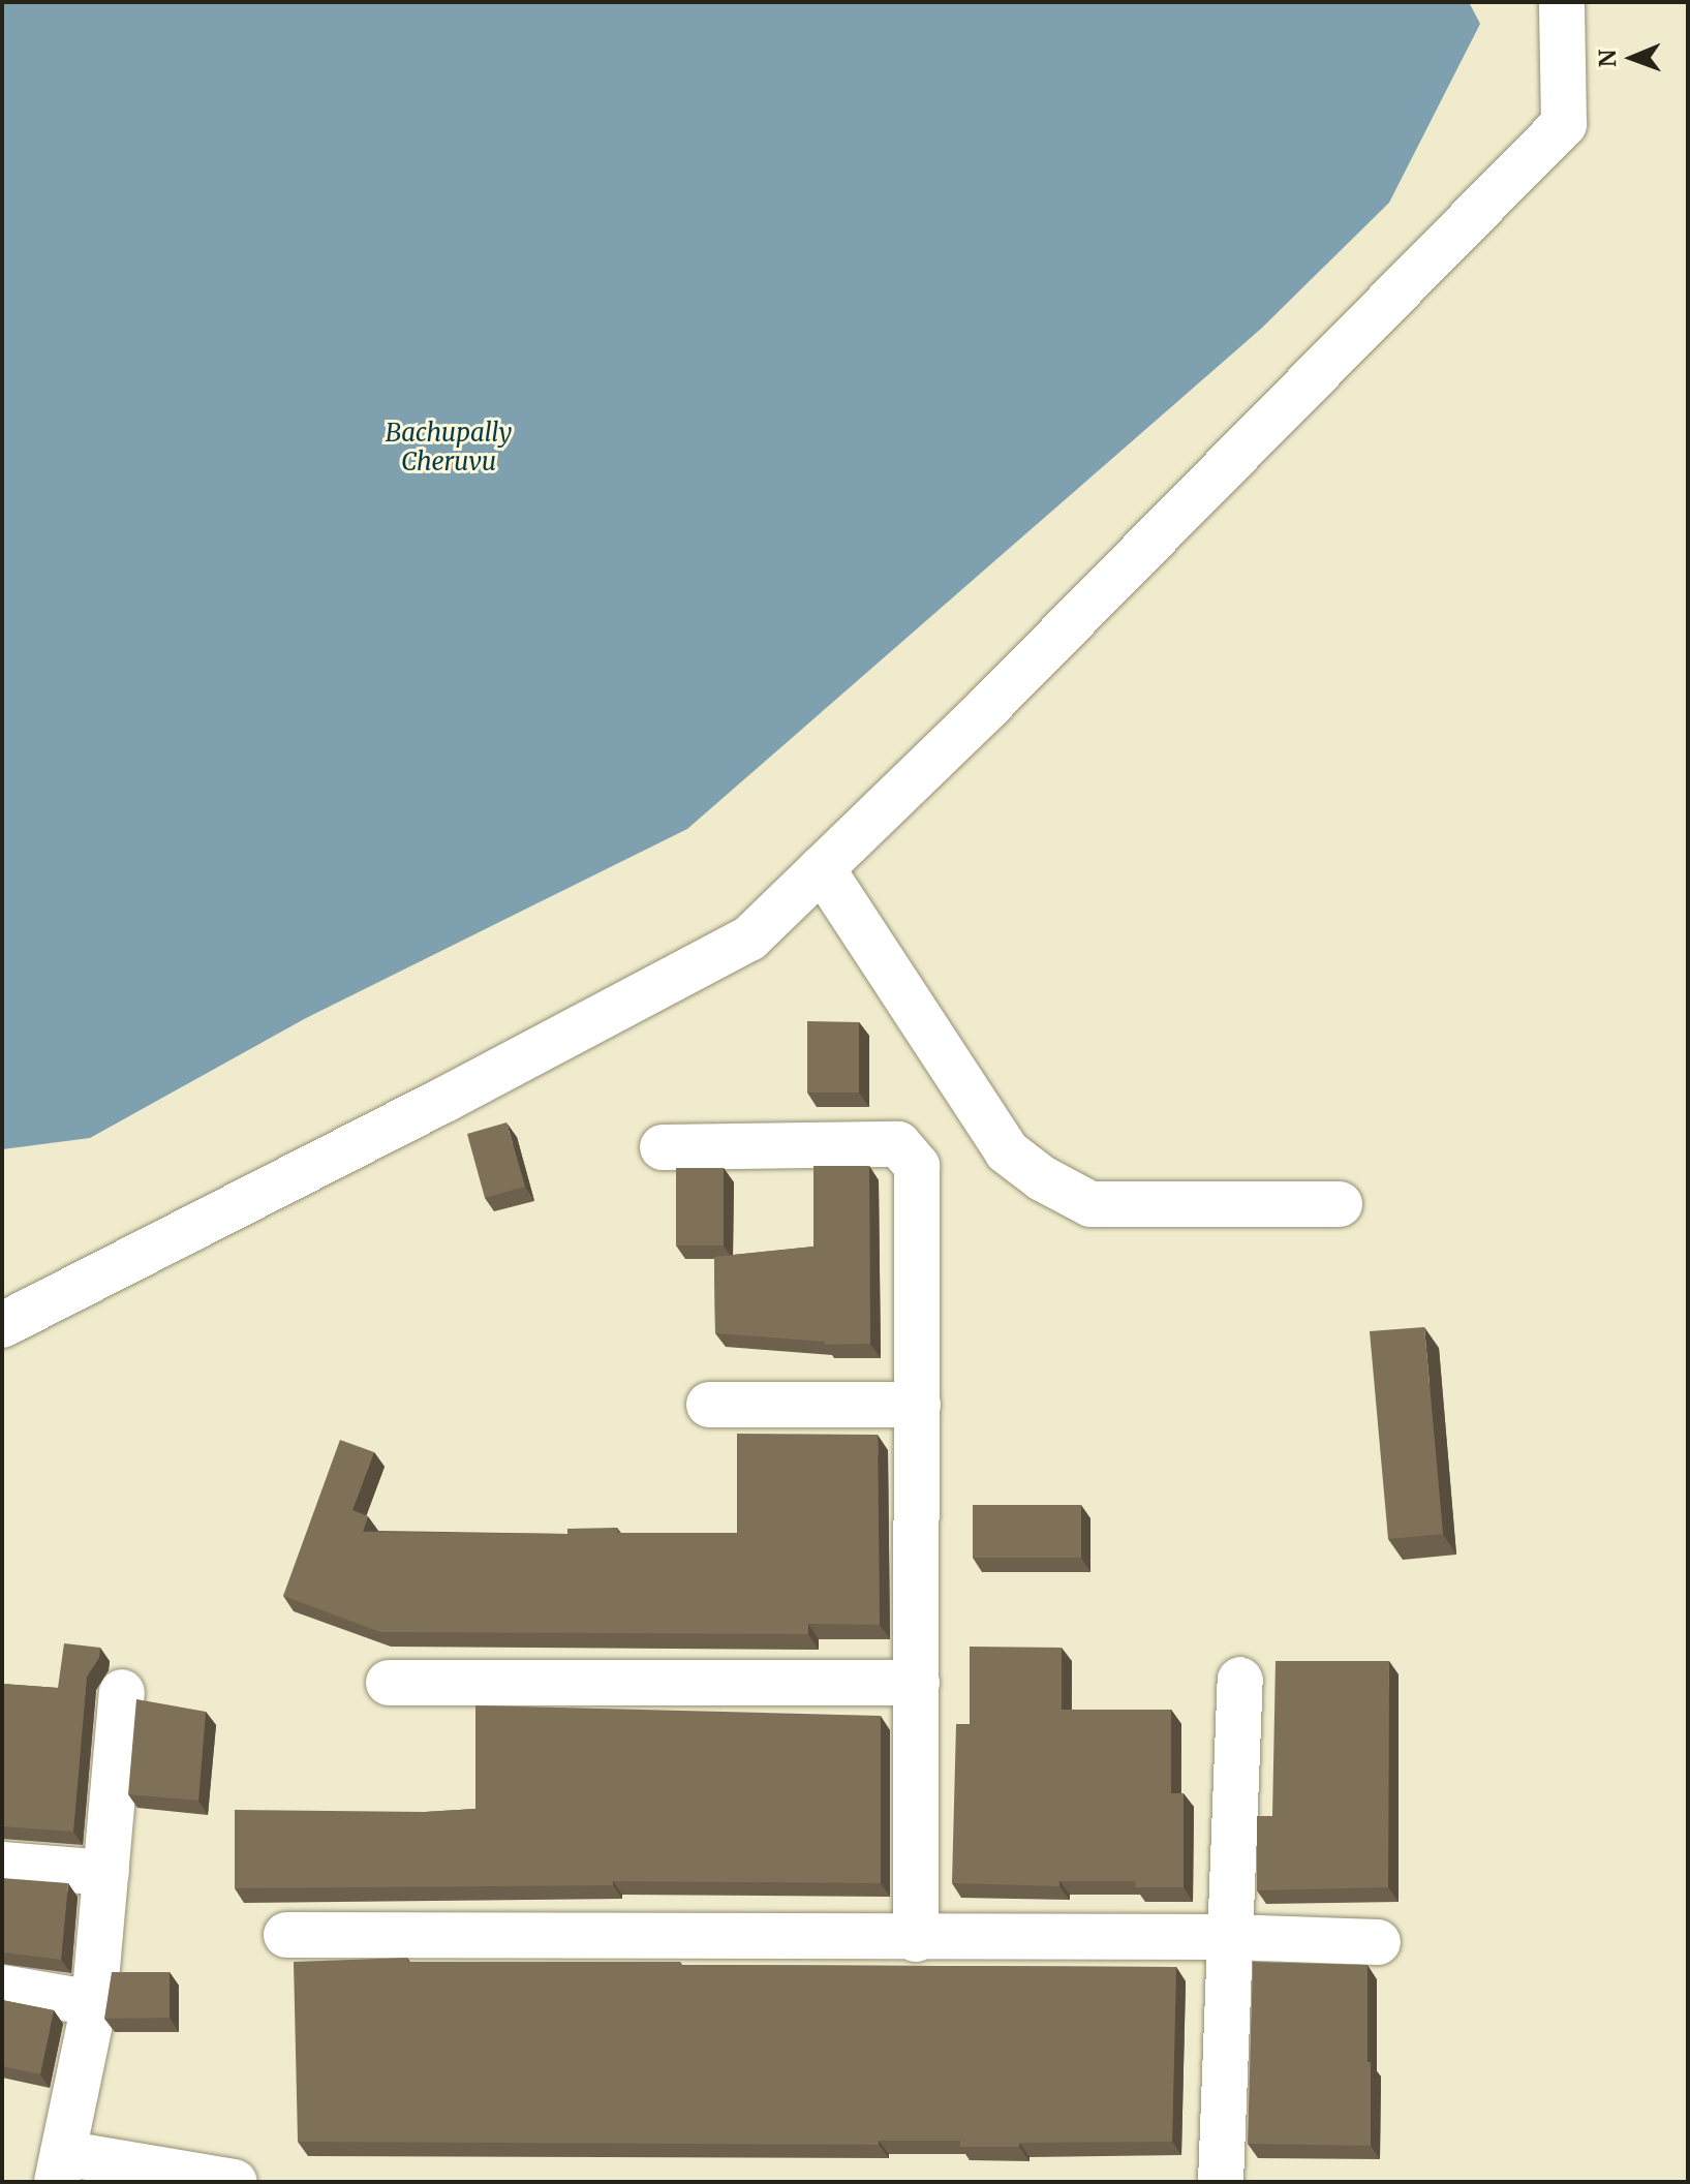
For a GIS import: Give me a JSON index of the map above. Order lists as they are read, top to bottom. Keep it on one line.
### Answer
{"water":["Bachupally Cheruvu"],"north":"left"}
